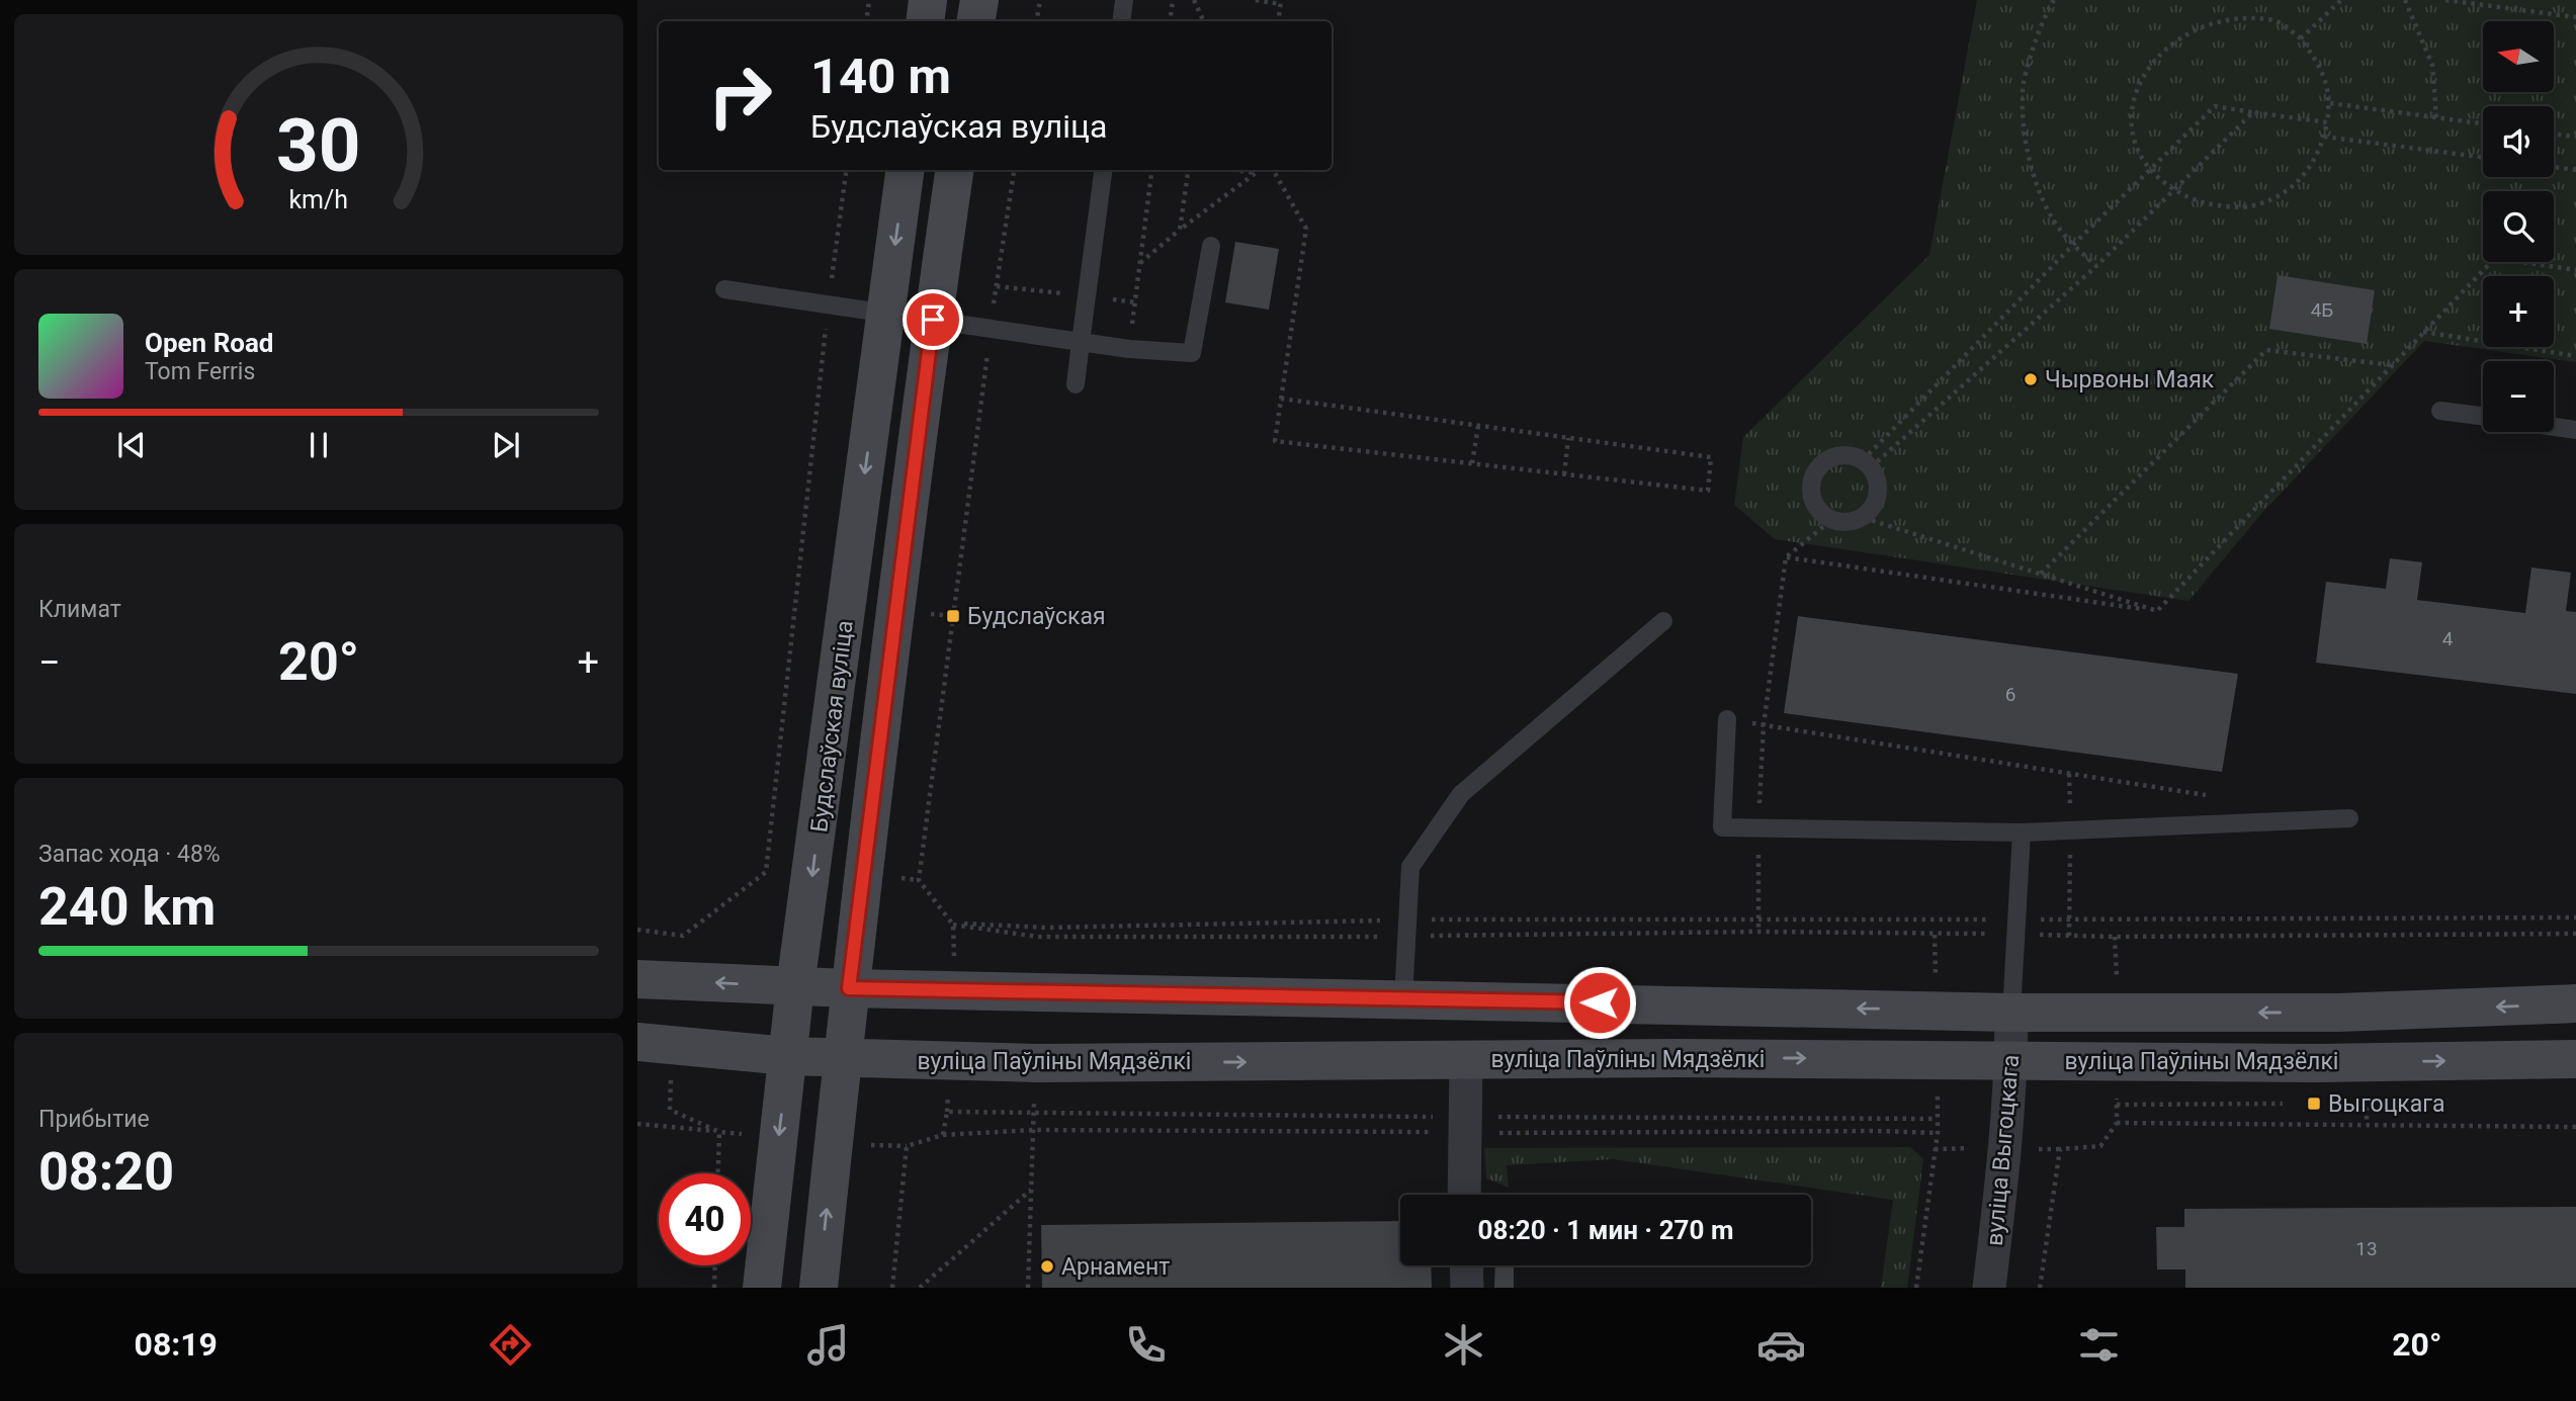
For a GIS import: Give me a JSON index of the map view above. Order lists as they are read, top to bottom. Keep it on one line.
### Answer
{"streets":{"street":["Будслаўская вуліца","вуліца Паўліны Мядзёлкі","вуліца Выгоцкага"]},"crossings":[["Будслаўская вуліца","вуліца Паўліны Мядзёлкі"],["вуліца Паўліны Мядзёлкі","вуліца Выгоцкага"]],"places":{"other":["Чырвоны Маяк","Арнамент"],"transit":["Будслаўская","Выгоцкага"]},"house_numbers":["4Б","4","6","13"],"north":"left","page":{"map_buttons":["+","−"],"turn":["140 m","Будслаўская вуліца"],"song":["Open Road","Tom Ferris"],"tile":["Климат",["Запас хода · 48%","240 km"],["Прибытие","08:20"]],"heat":["−","20°","+"],"limit":"40","trip":"08:20 · 1 мин · 270 m","tabs":["08:19","20°"],"gauge":["30","km/h"]}}
